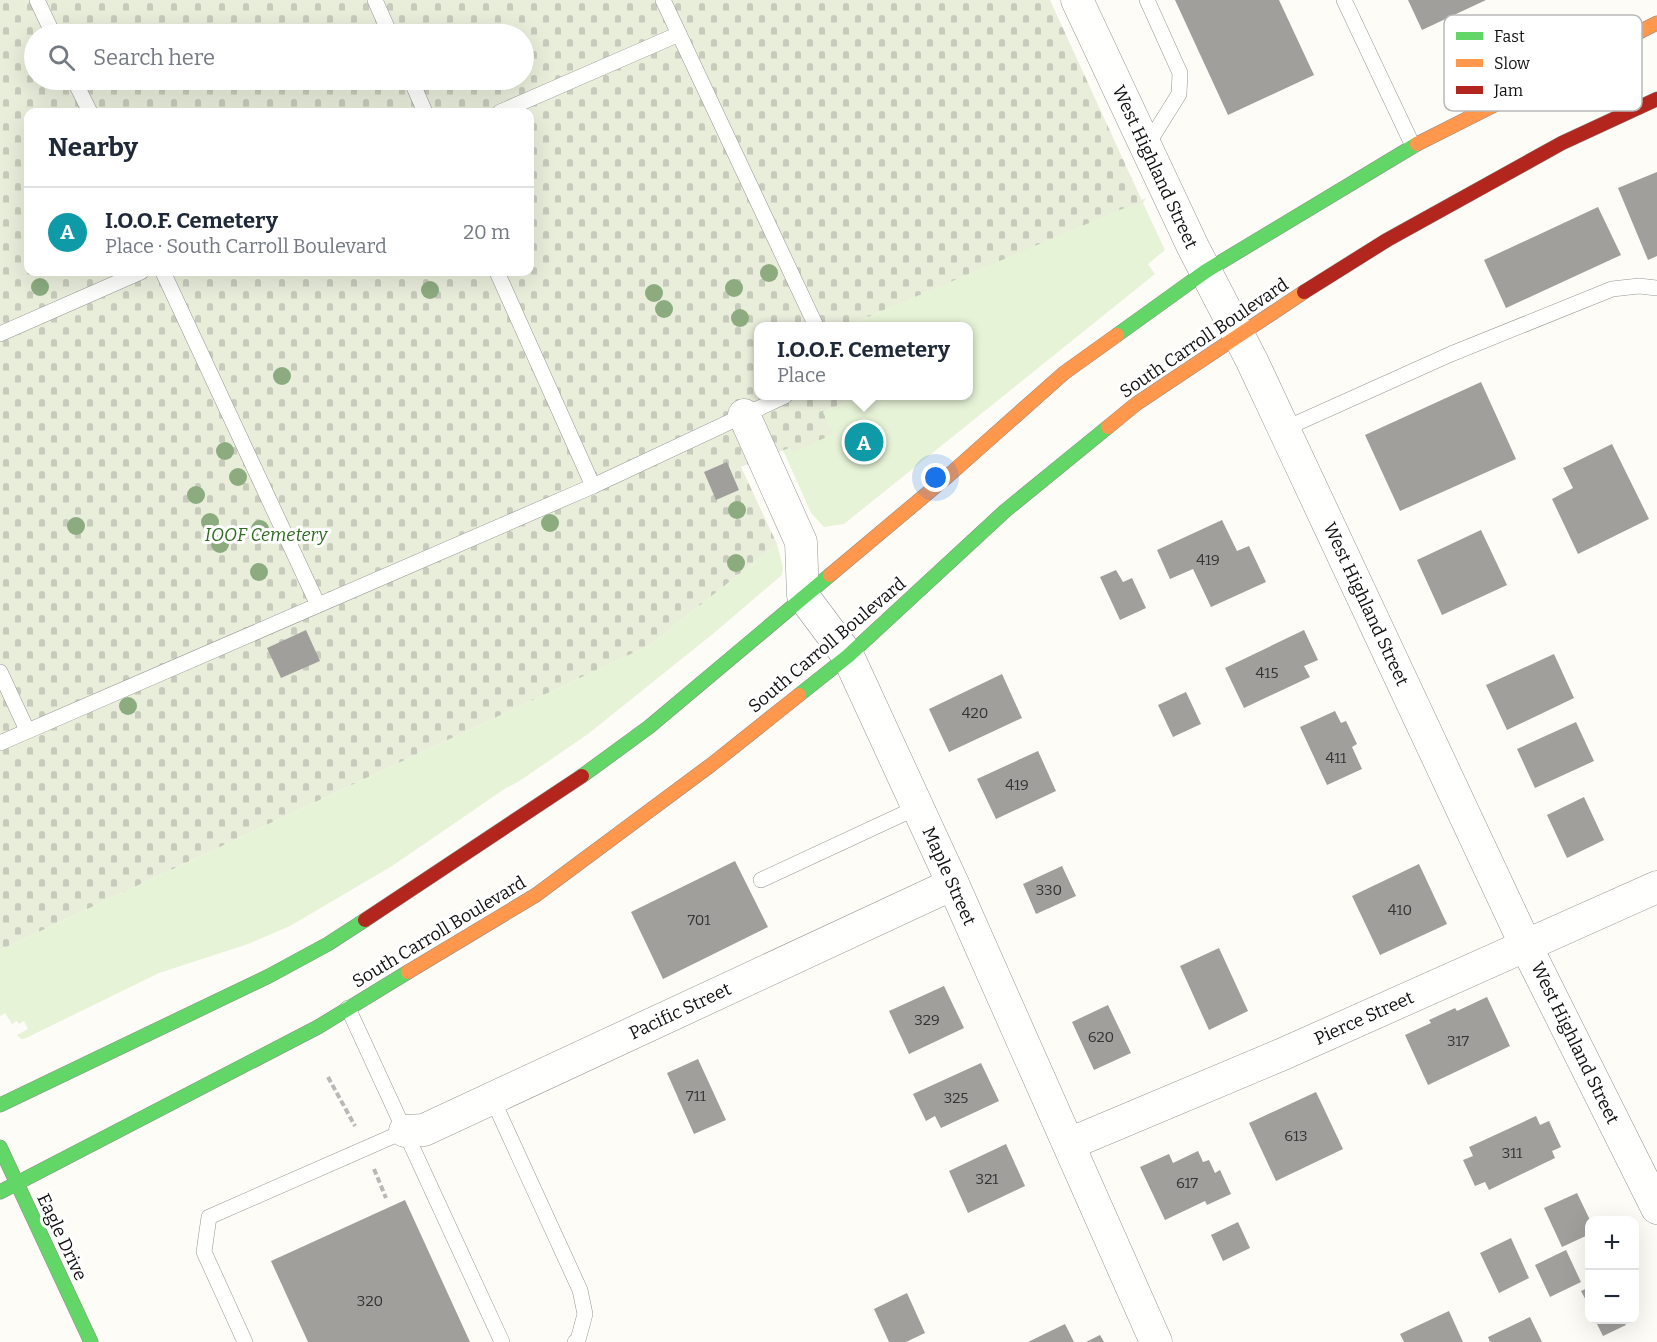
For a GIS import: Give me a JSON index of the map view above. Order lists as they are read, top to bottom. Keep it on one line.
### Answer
{"streets":{"main road":["South Carroll Boulevard","Eagle Drive"],"street":["West Highland Street","Maple Street","Pacific Street","Pierce Street"]},"crossings":[["West Highland Street","South Carroll Boulevard"],["West Highland Street","Pierce Street"],["South Carroll Boulevard","Maple Street"],["South Carroll Boulevard","Eagle Drive"],["Maple Street","Pacific Street"],["Maple Street","Pierce Street"]],"parks":["IOOF Cemetery"],"house_numbers":["419","415","420","411","419","330","410","701","329","620","317","711","325","613","311","321","617","320"],"legend":["Fast","Slow","Jam"],"page":{"search":"Search here","heading":"Nearby","list":[{"mark":"A","name":"I.O.O.F. Cemetery","note":"Place · South Carroll Boulevard","value":"20 m"}],"popup":["I.O.O.F. Cemetery","Place"],"pins":"A","map_buttons":["+","−"]}}
